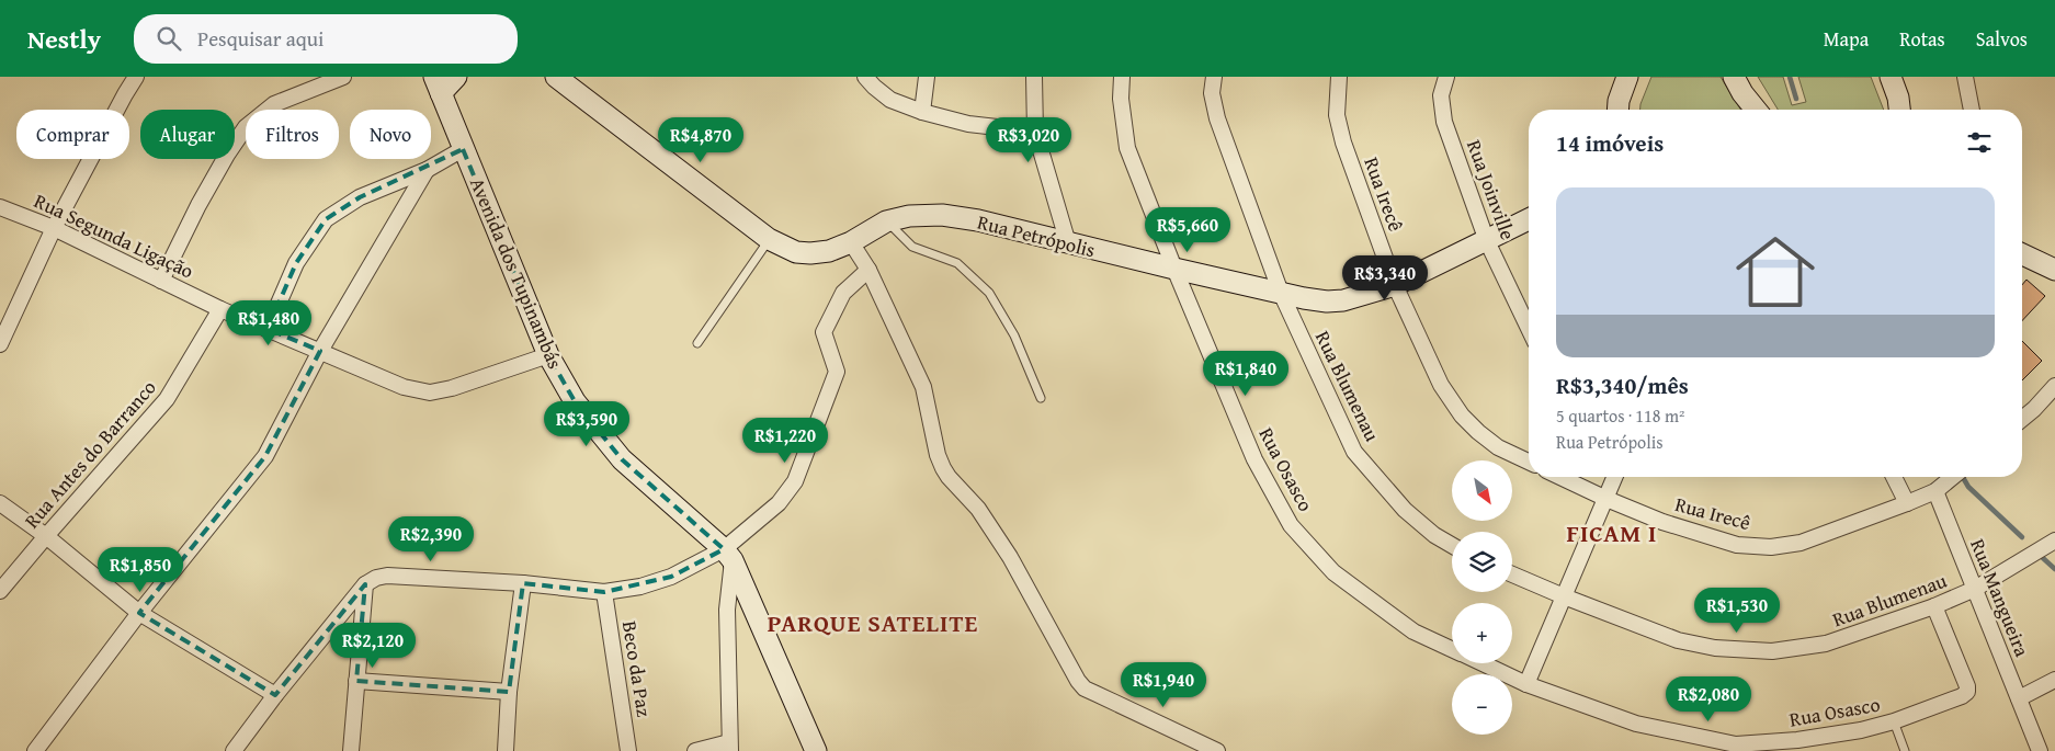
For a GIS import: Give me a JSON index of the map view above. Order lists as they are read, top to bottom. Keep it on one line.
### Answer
{"streets":{"street":["Rua Joinville","Rua Irecê","Rua Segunda Ligação","Rua Petrópolis","Avenida dos Tupinambás","Rua Blumenau","Rua Antes do Barranco","Rua Osasco","Rua Mangueira","Beco da Paz"]},"crossings":[["Rua Joinville","Rua Petrópolis"],["Rua Irecê","Rua Petrópolis"],["Rua Irecê","Rua Mangueira"],["Rua Segunda Ligação","Avenida dos Tupinambás"],["Rua Segunda Ligação","Rua Antes do Barranco"],["Rua Petrópolis","Rua Blumenau"],["Rua Petrópolis","Rua Osasco"],["Rua Blumenau","Rua Osasco"],["Rua Blumenau","Rua Mangueira"]],"districts":["FICAM I","PARQUE SATELITE"],"north":"bottom right","page":{"header":"Nestly","search":"Pesquisar aqui","nav":["Mapa","Rotas","Salvos"],"chip":["Comprar","Alugar","Filtros","Novo"],"heading":"14 imóveis","price":["R$4,870","R$3,020","R$5,660","R$3,340","R$1,480","R$1,840","R$3,590","R$1,220","R$2,390","R$1,850","R$1,530","R$2,120","R$1,940","R$2,080"],"list":[{"name":"R$3,340/mês","note":"5 quartos · 118 m² · Rua Petrópolis"}],"map_buttons":["+","−"]}}
